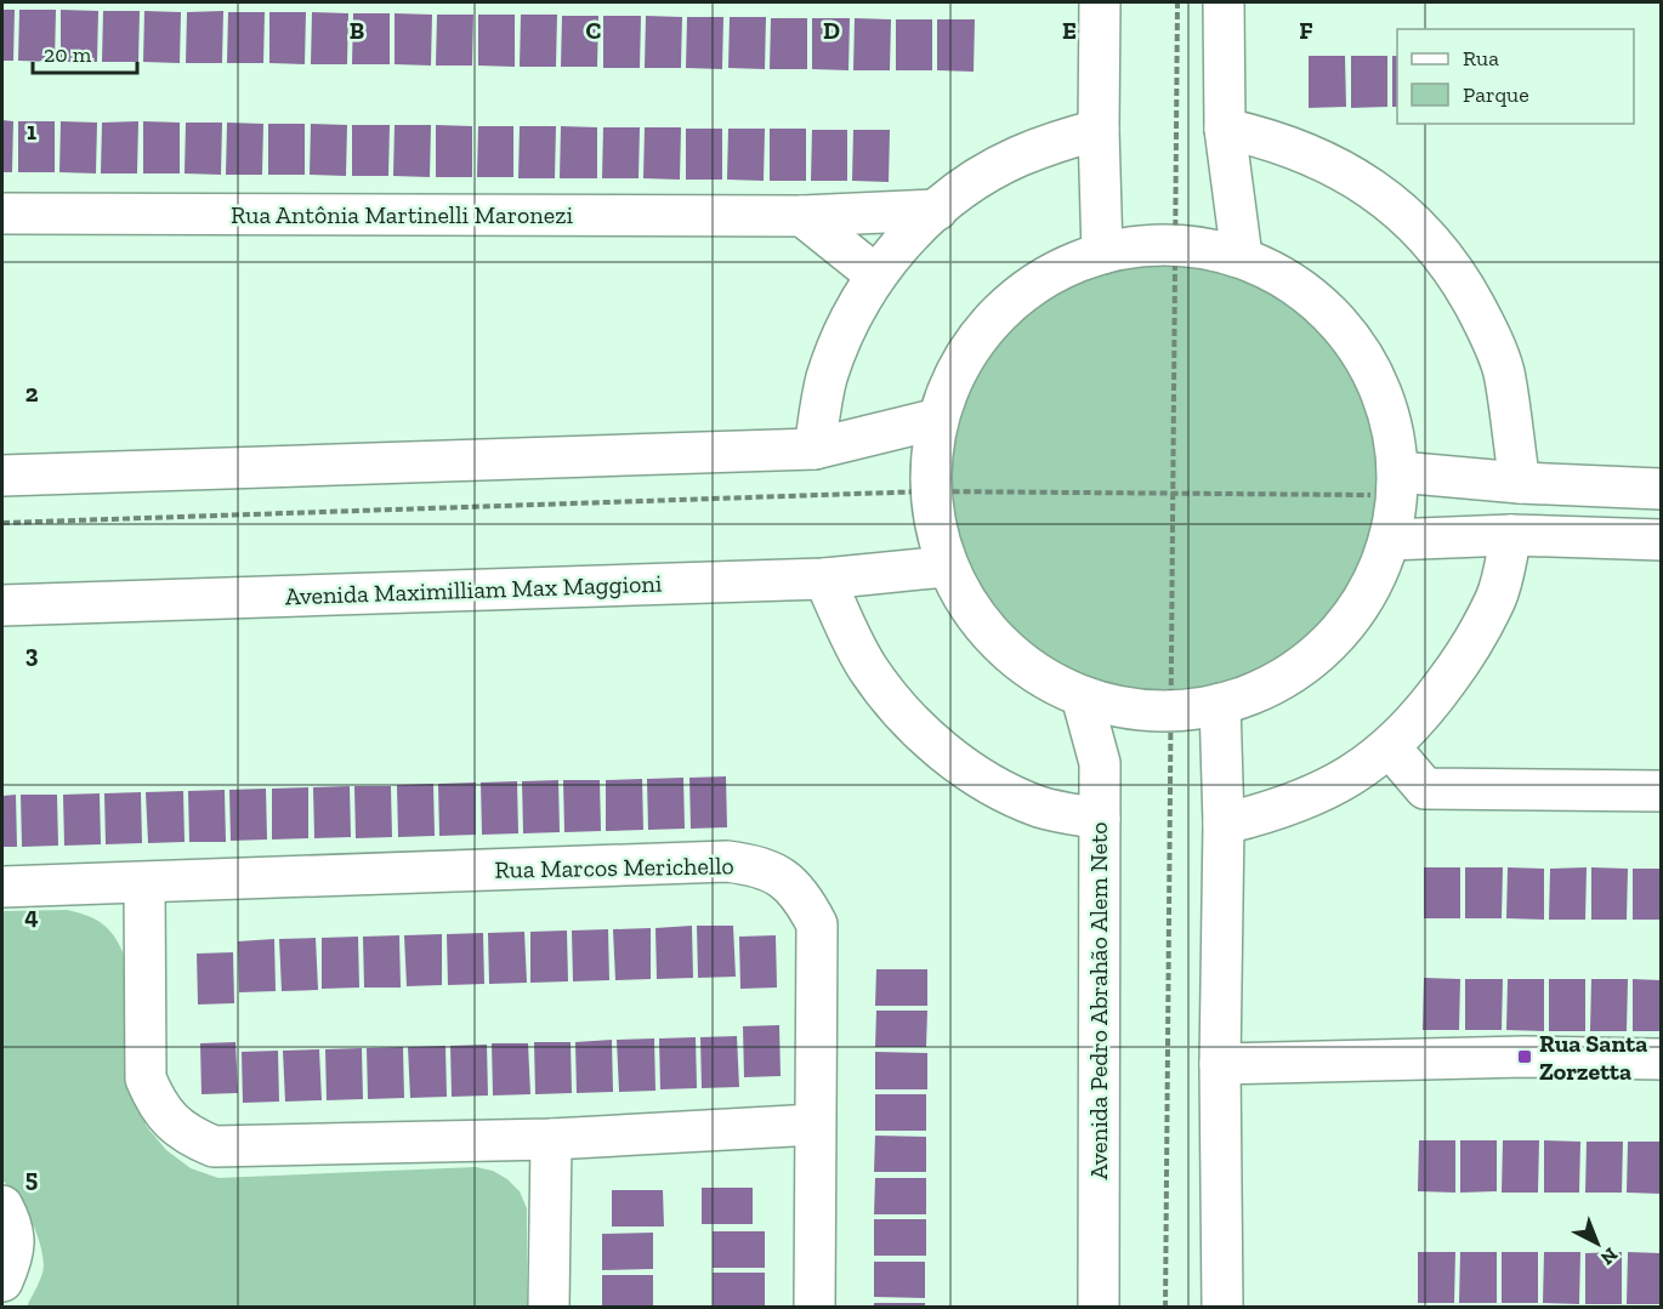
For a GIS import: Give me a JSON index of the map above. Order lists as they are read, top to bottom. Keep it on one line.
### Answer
{"streets":{"street":["Rua Antônia Martinelli Maronezi","Avenida Maximilliam Max Maggioni","Rua Marcos Merichello","Avenida Pedro Abrahão Alem Neto"]},"places":{"transit":["Rua Santa Zorzetta"]},"legend":["Rua","Parque"],"scale_bar":"20 m","north":"bottom right","grid":{"columns":["B","C","D","E","F"],"rows":["1","2","3","4","5"]}}
